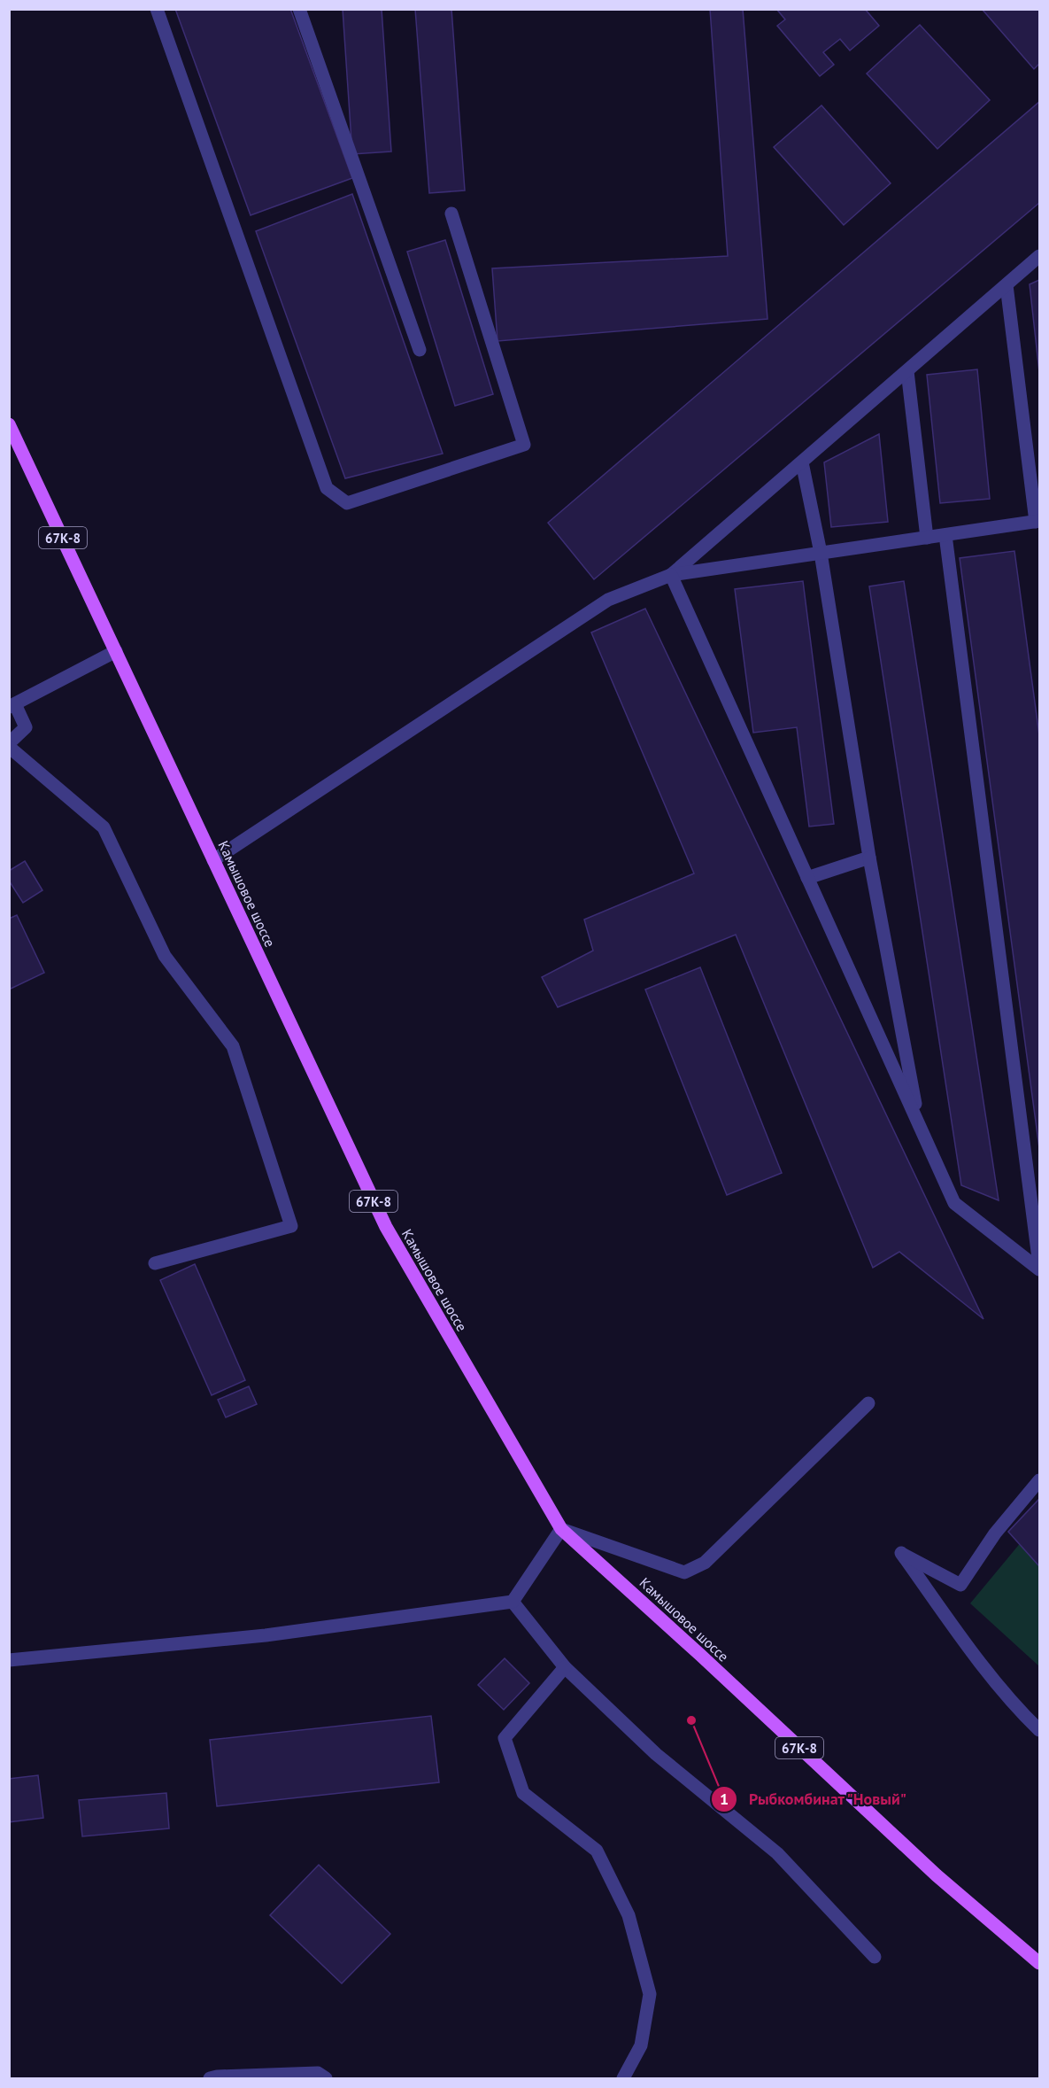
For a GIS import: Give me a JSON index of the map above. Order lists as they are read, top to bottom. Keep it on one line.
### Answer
{"streets":{"main road":["67К-8","Камышовое шоссе"]},"places":["Рыбкомбинат \"Новый\""]}
